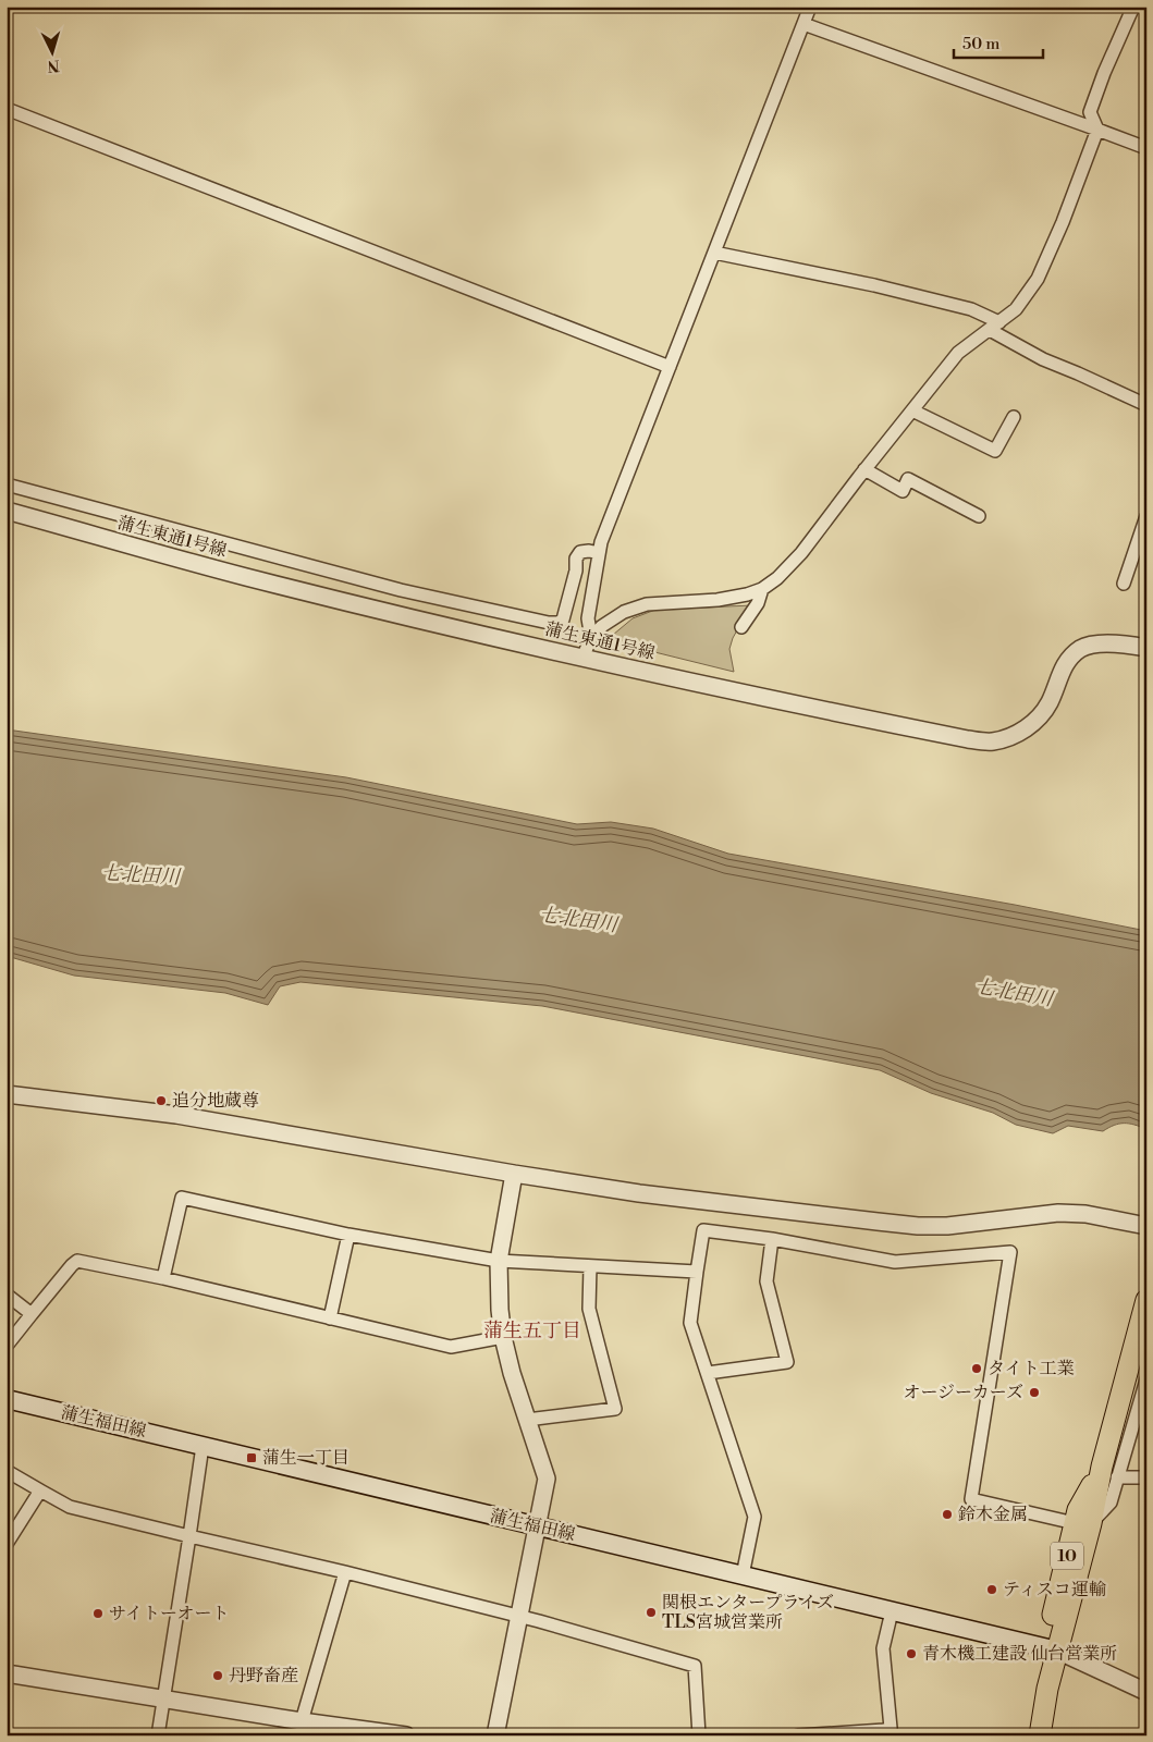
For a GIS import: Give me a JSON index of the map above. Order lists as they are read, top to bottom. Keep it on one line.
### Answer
{"streets":{"main road":["蒲生福田線","10"],"street":["蒲生東通1号線"]},"crossings":[["蒲生福田線","10"]],"districts":["蒲生五丁目"],"water":["七北田川"],"places":{"other":["追分地蔵尊","タイト工業","オージーカーズ","鈴木金属","ティスコ運輸","関根エンタープライズ TLS宮城営業所","サイトーオート","青木機工建設 仙台営業所","丹野畜産"],"transit":["蒲生一丁目"]},"scale_bar":"50 m","north":"bottom"}
